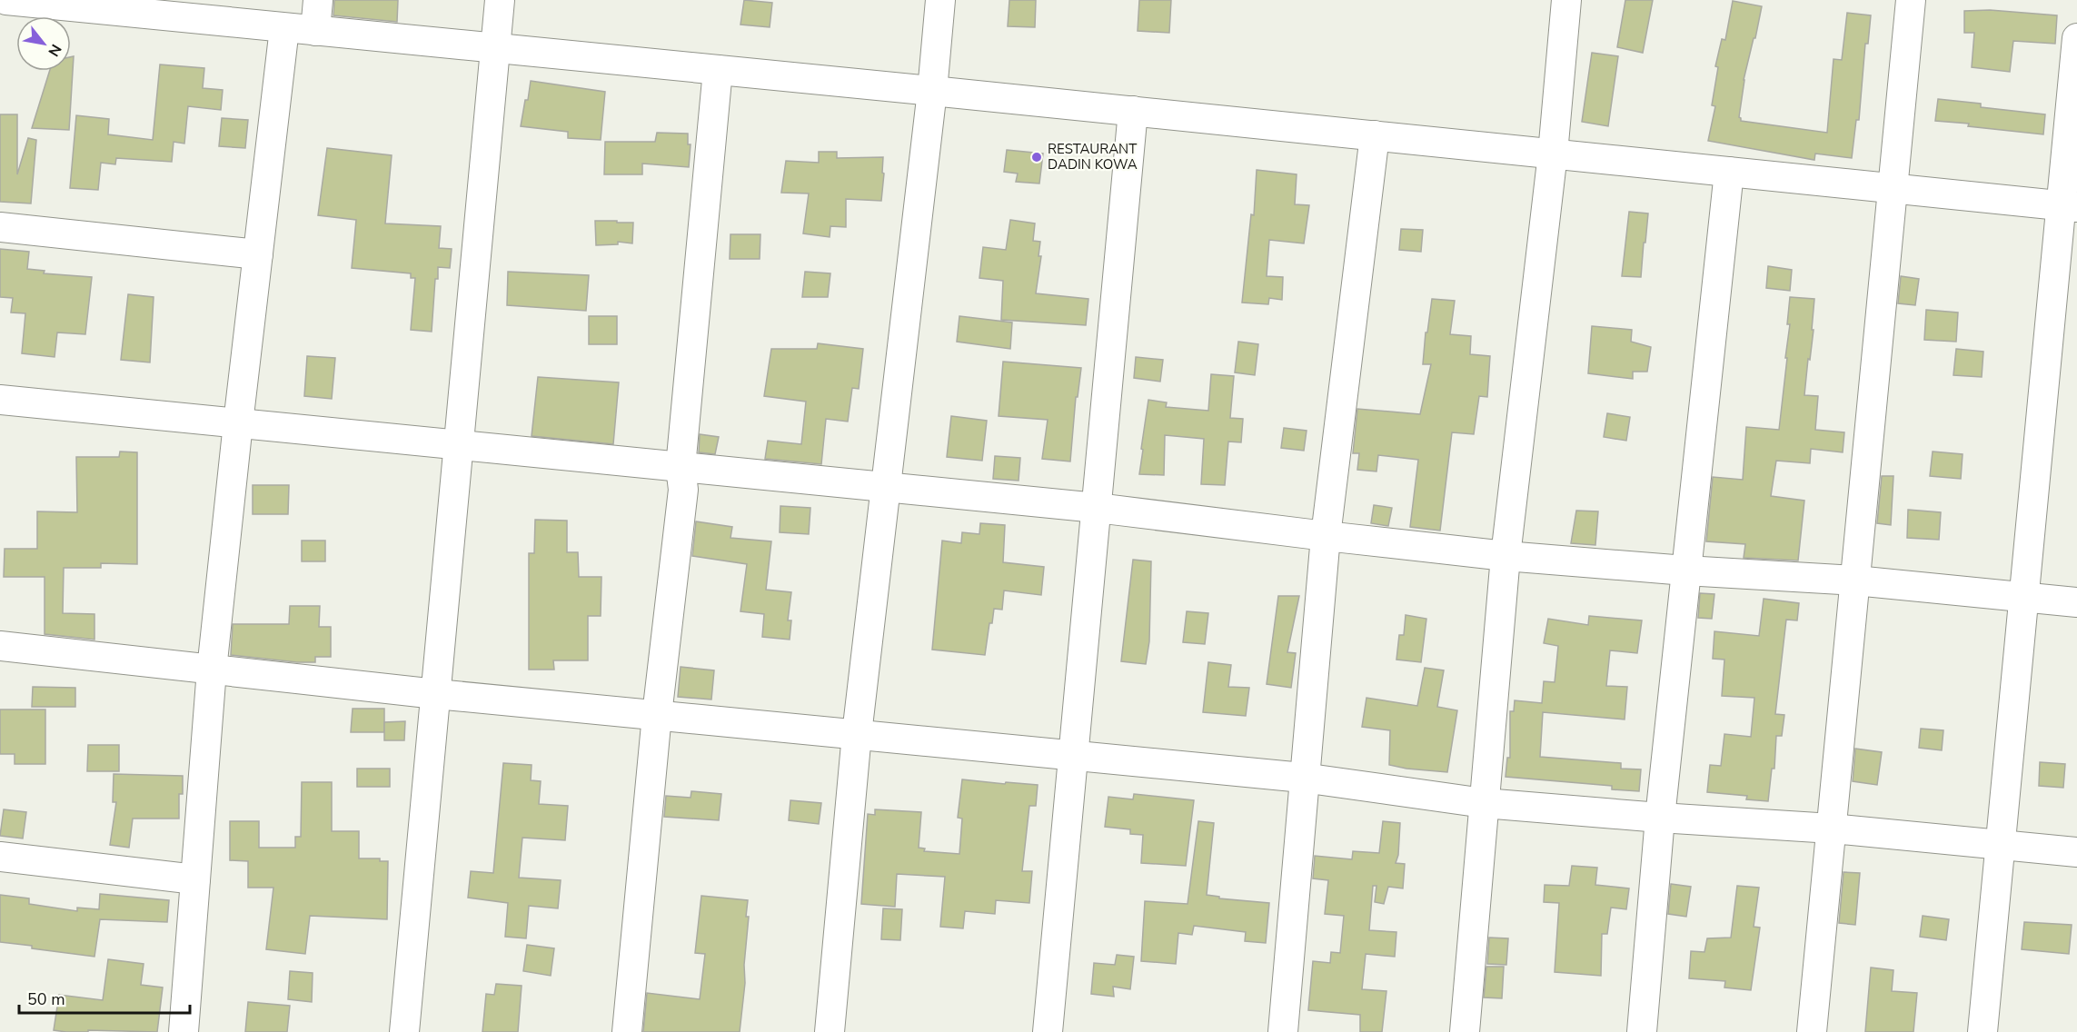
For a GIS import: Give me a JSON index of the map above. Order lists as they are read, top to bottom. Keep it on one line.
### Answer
{"places":["RESTAURANT DADIN KOWA"],"scale_bar":"50 m","north":"bottom right"}
